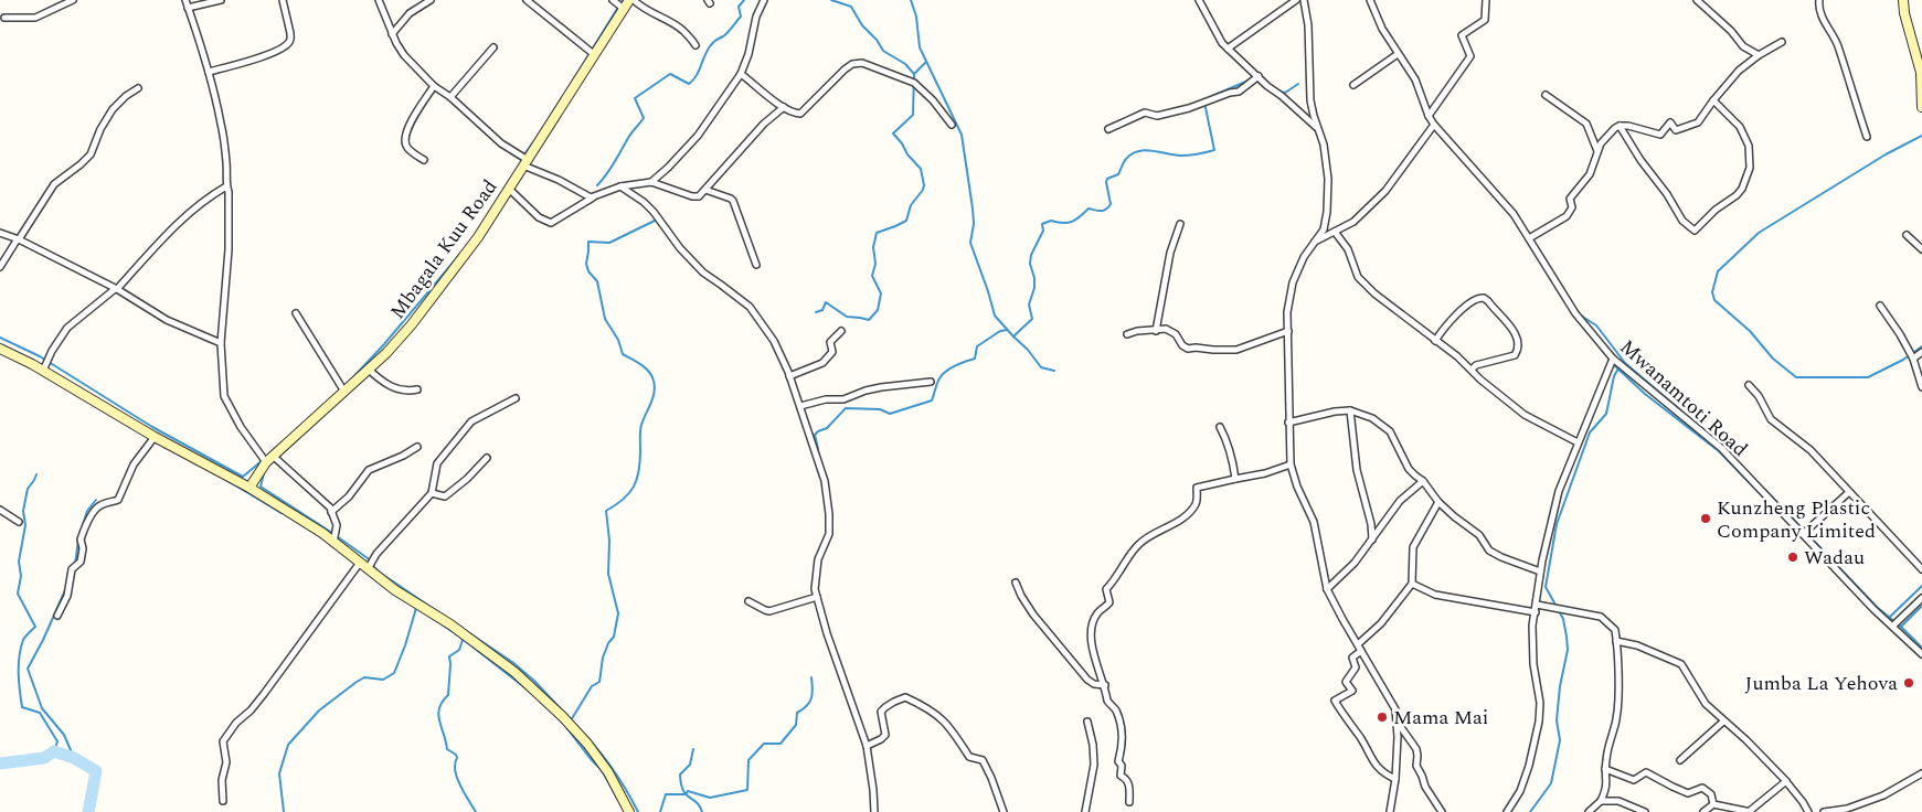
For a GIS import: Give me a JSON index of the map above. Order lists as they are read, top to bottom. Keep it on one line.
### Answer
{"streets":{"street":["Mbagala Kuu Road","Mwanamtoti Road"]},"places":["Kunzheng Plastic Company Limited","Wadau","Jumba La Yehova","Mama Mai"]}
